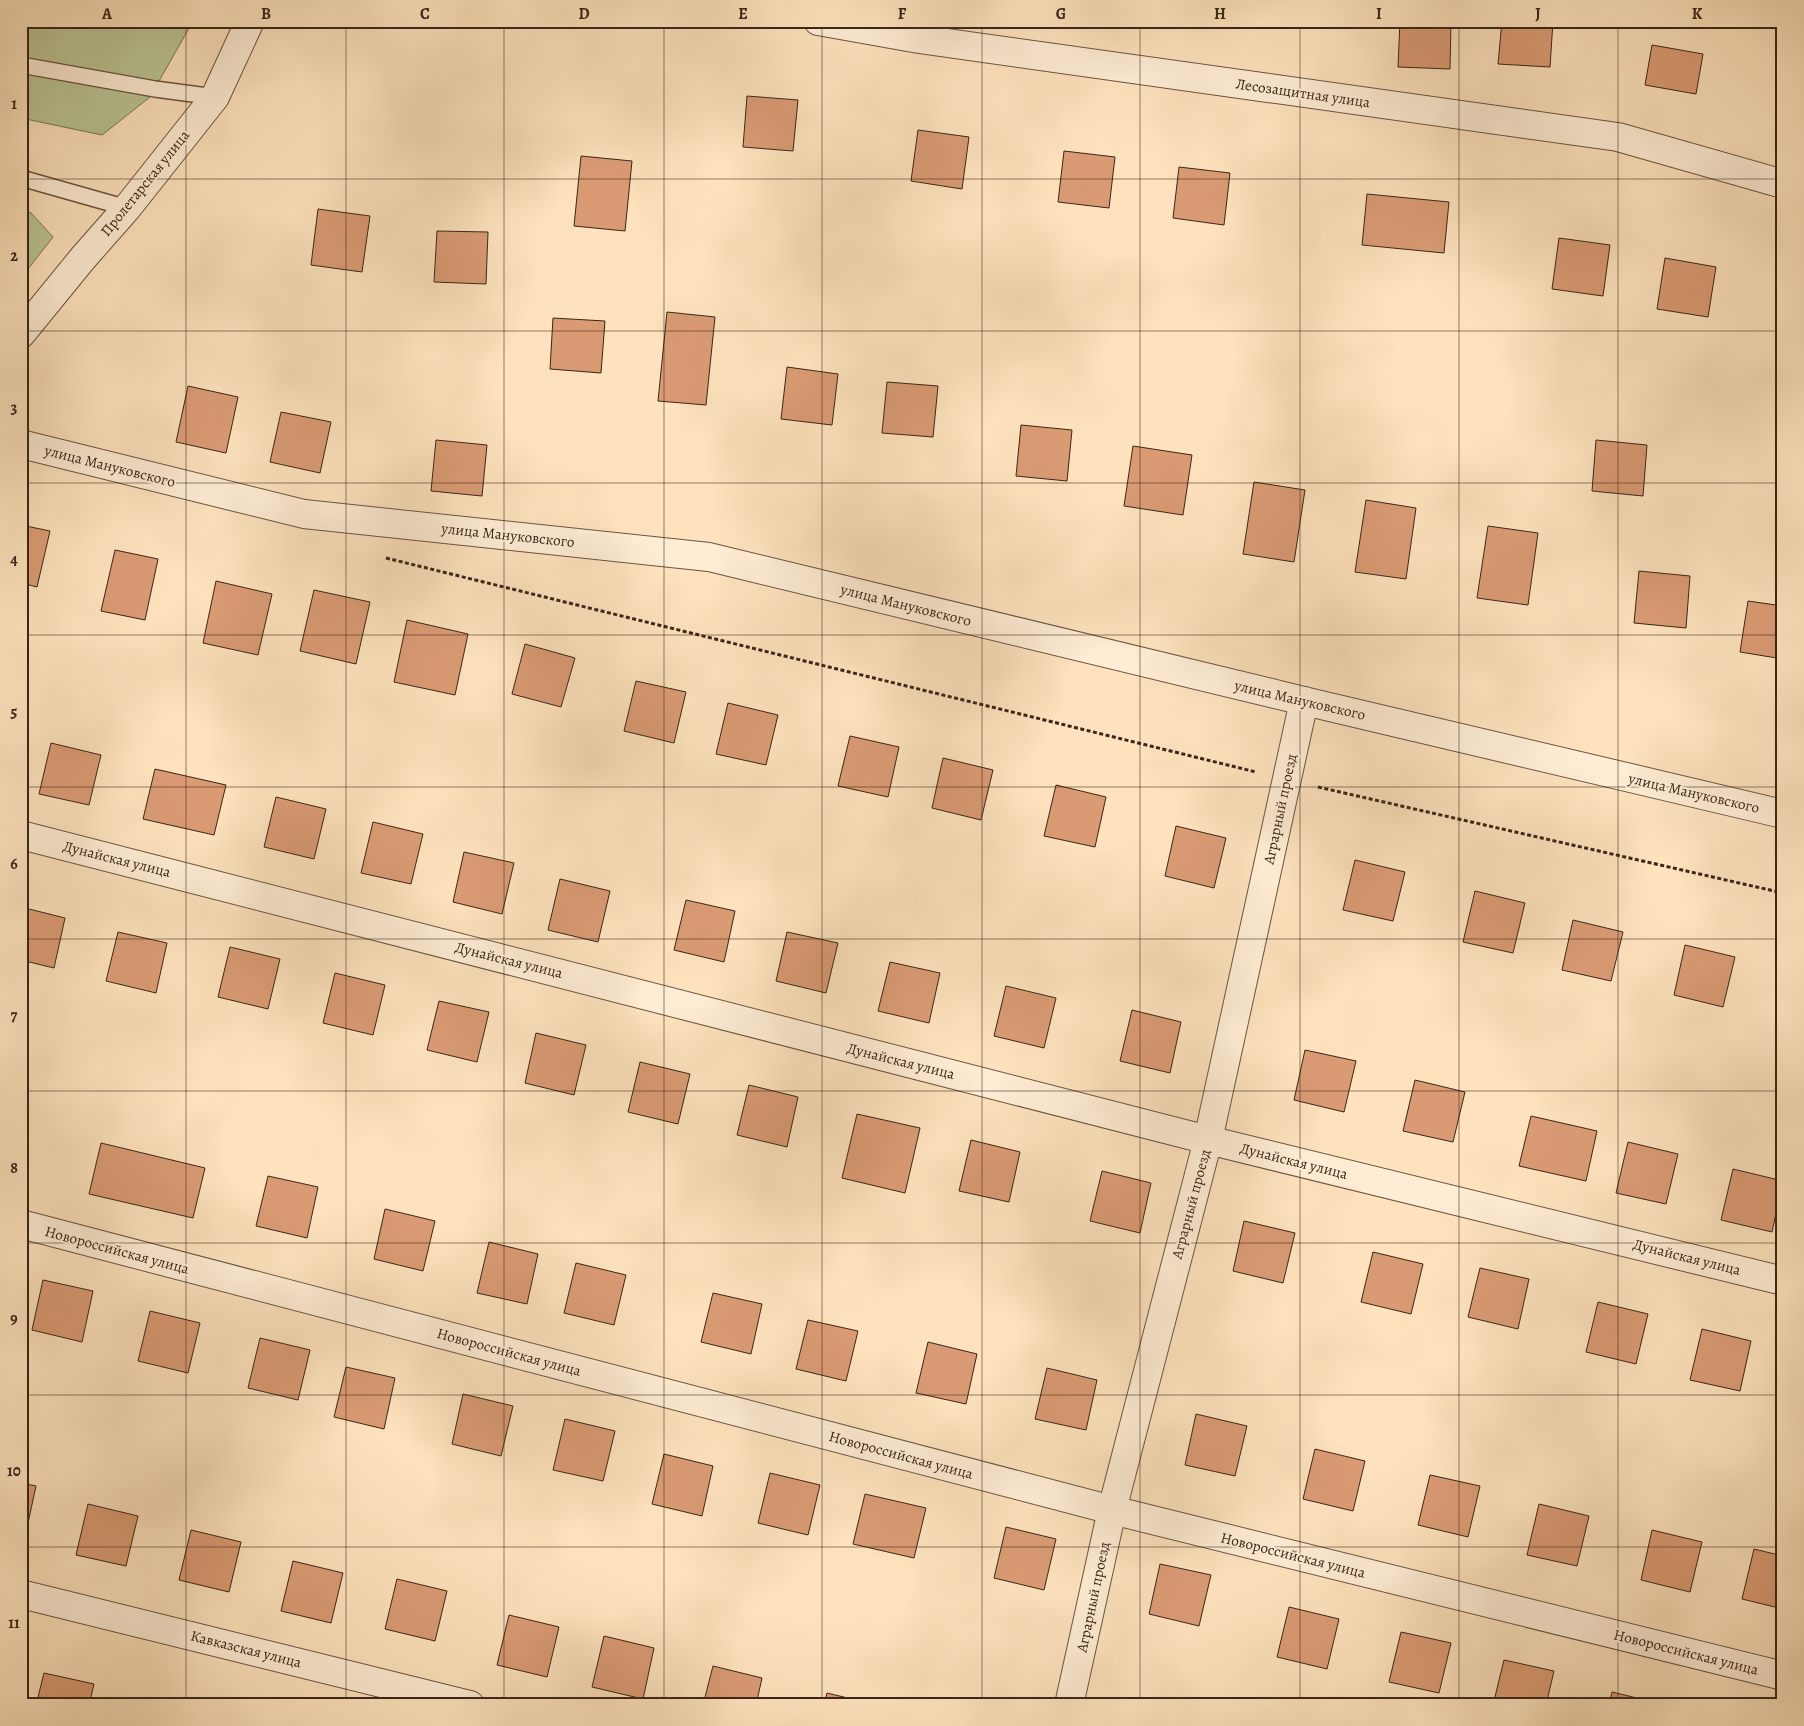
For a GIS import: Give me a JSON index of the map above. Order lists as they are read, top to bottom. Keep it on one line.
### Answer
{"streets":{"street":["Лесозащитная улица","Пролетарская улица","улица Мануковского","Аграрный проезд","Дунайская улица","Новороссийская улица","Кавказская улица"]},"crossings":[["улица Мануковского","Аграрный проезд"],["Аграрный проезд","Дунайская улица"],["Аграрный проезд","Новороссийская улица"]],"grid":{"columns":["A","B","C","D","E","F","G","H","I","J","K"],"rows":["1","2","3","4","5","6","7","8","9","10","11"]}}
